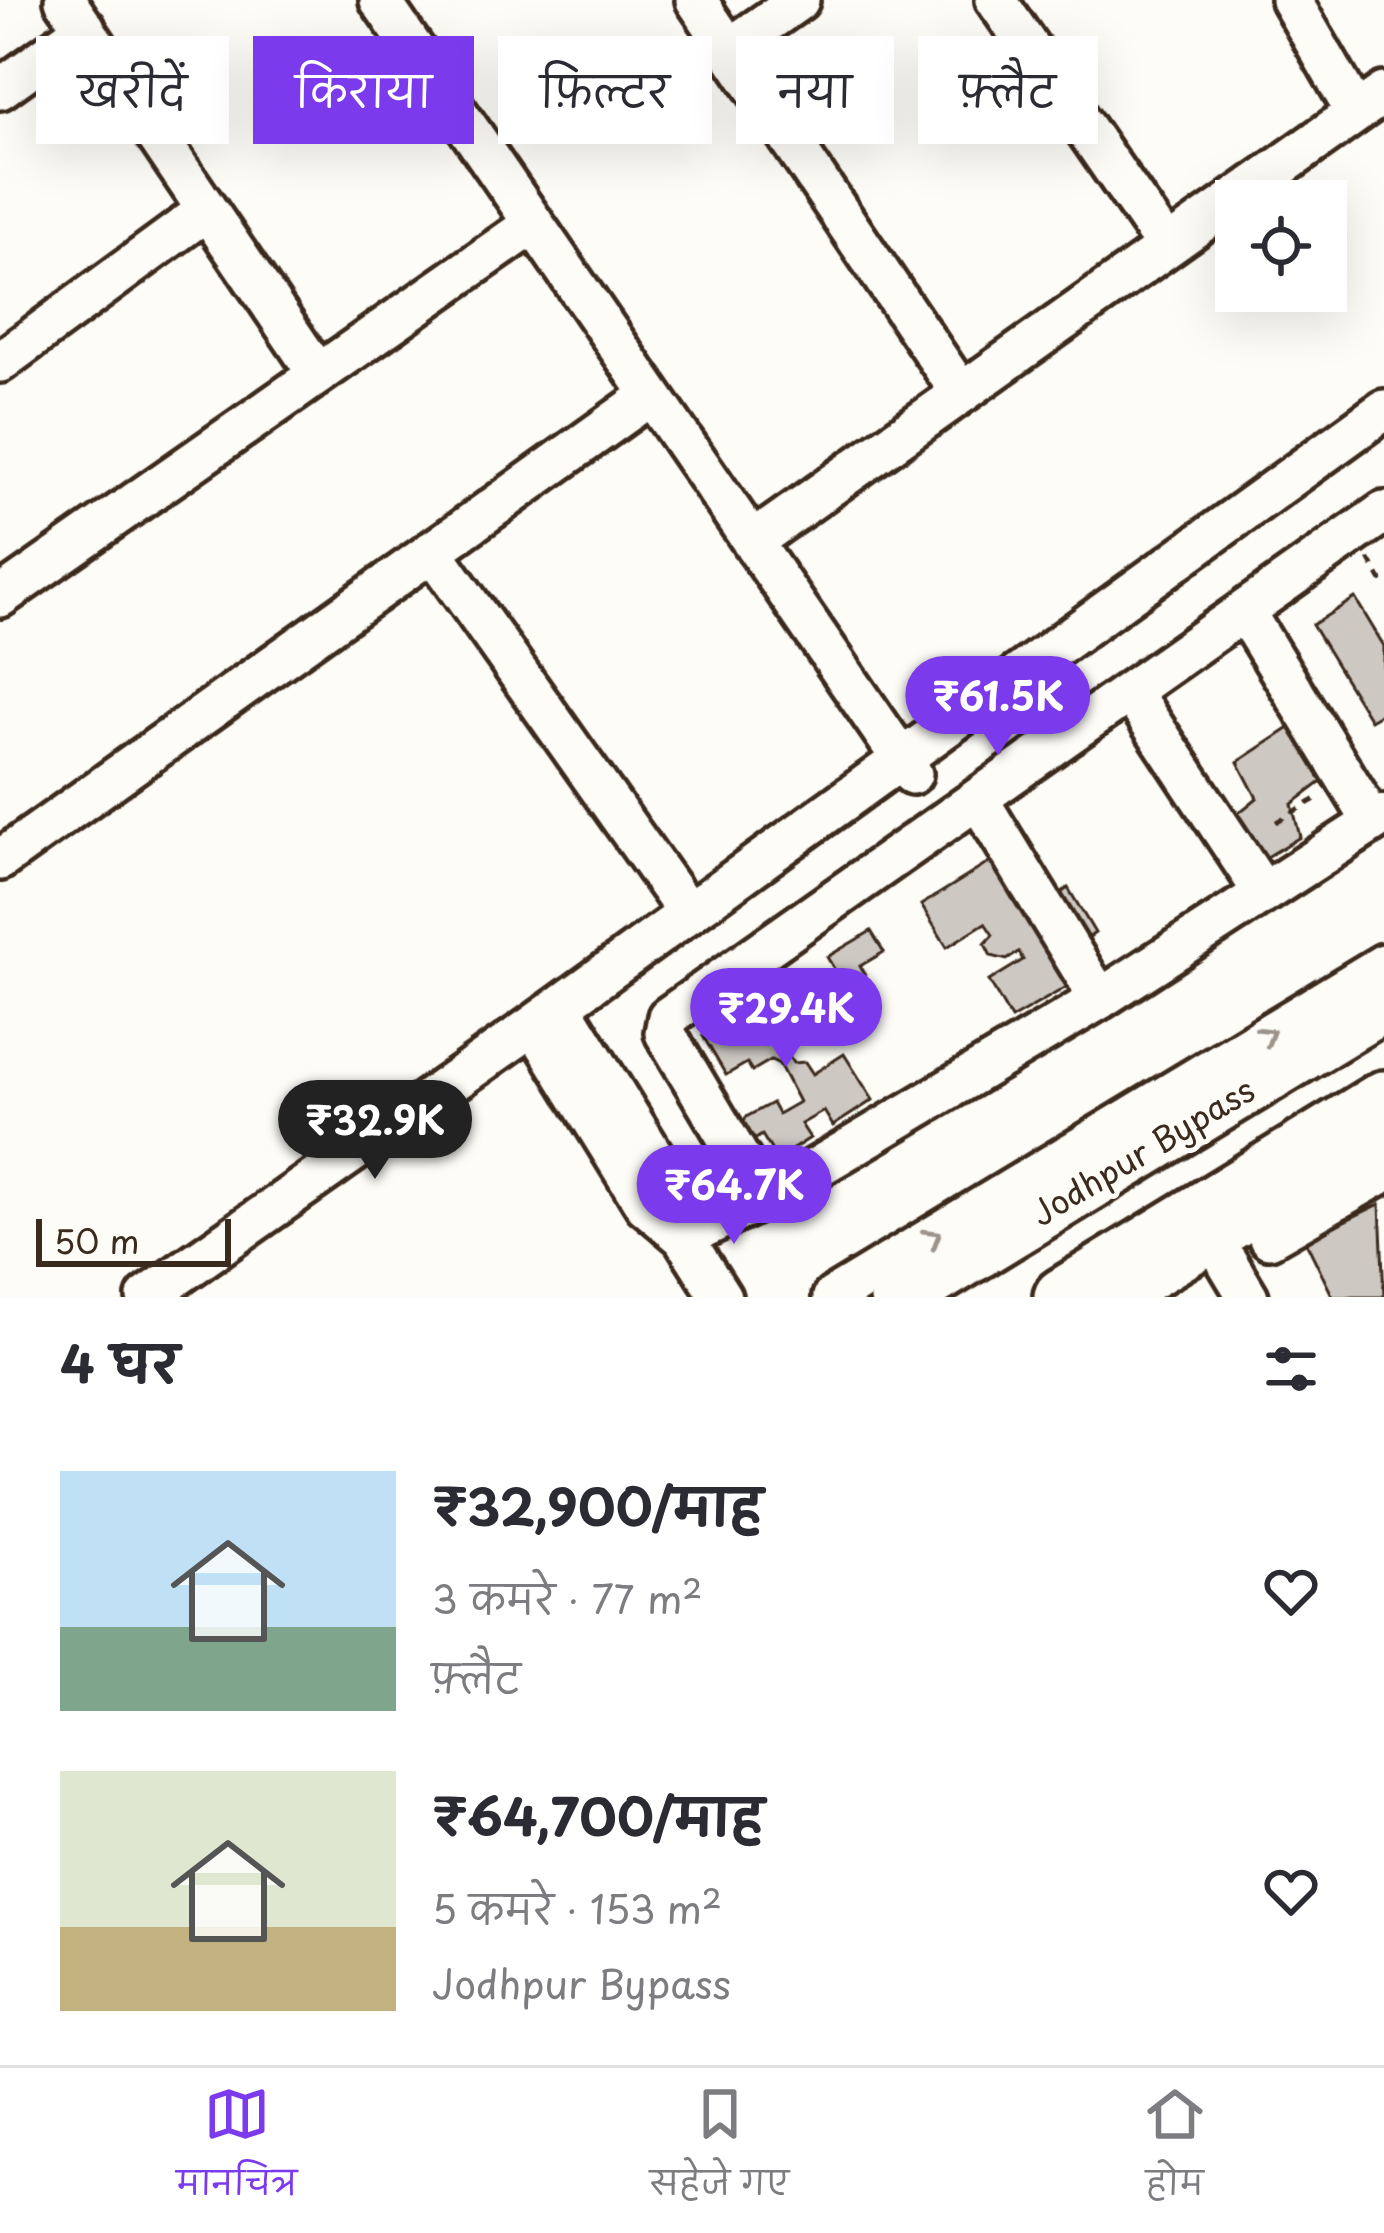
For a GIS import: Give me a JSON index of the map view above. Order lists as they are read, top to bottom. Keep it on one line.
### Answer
{"streets":{"highway":["Jodhpur Bypass"]},"scale_bar":"50 m","page":{"chip":["खरीदें","किराया","फ़िल्टर","नया","फ़्लैट"],"price":["₹61.5K","₹29.4K","₹32.9K","₹64.7K"],"scale":"50 m","heading":"4 घर","list":[{"name":"₹32,900/माह","note":"3 कमरे · 77 m² · फ़्लैट"},{"name":"₹64,700/माह","note":"5 कमरे · 153 m² · Jodhpur Bypass"}],"tabs":["मानचित्र","सहेजे गए","होम"]}}
